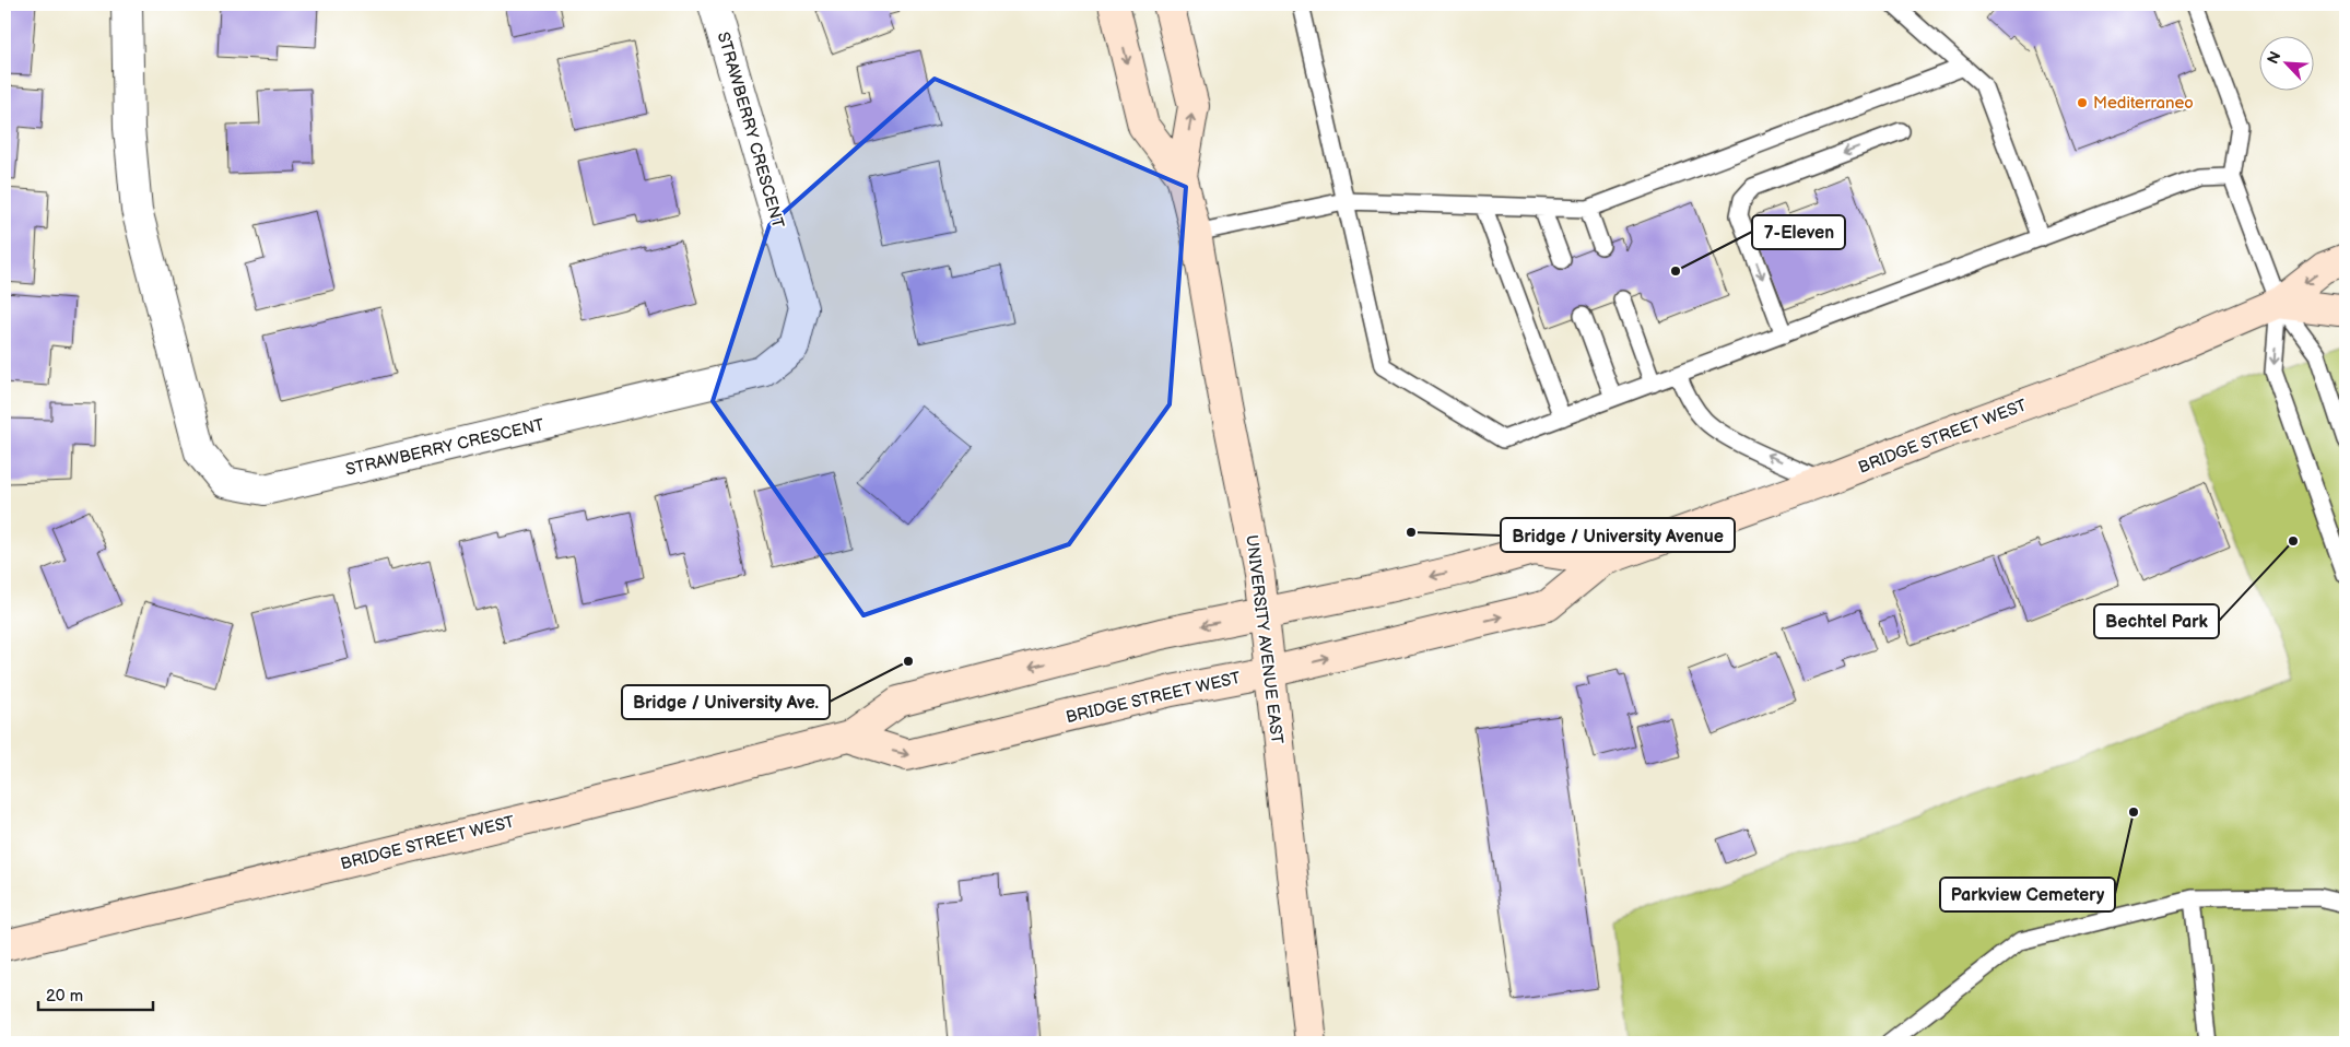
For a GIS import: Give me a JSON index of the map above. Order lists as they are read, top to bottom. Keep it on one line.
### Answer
{"streets":{"main road":["BRIDGE STREET WEST","UNIVERSITY AVENUE EAST"],"street":["STRAWBERRY CRESCENT"]},"crossings":[["BRIDGE STREET WEST","UNIVERSITY AVENUE EAST"]],"places":["Mediterraneo","7-Eleven","Bridge / University Avenue","Bechtel Park","Bridge / University Ave.","Parkview Cemetery"],"scale_bar":"20 m","north":"top left"}
